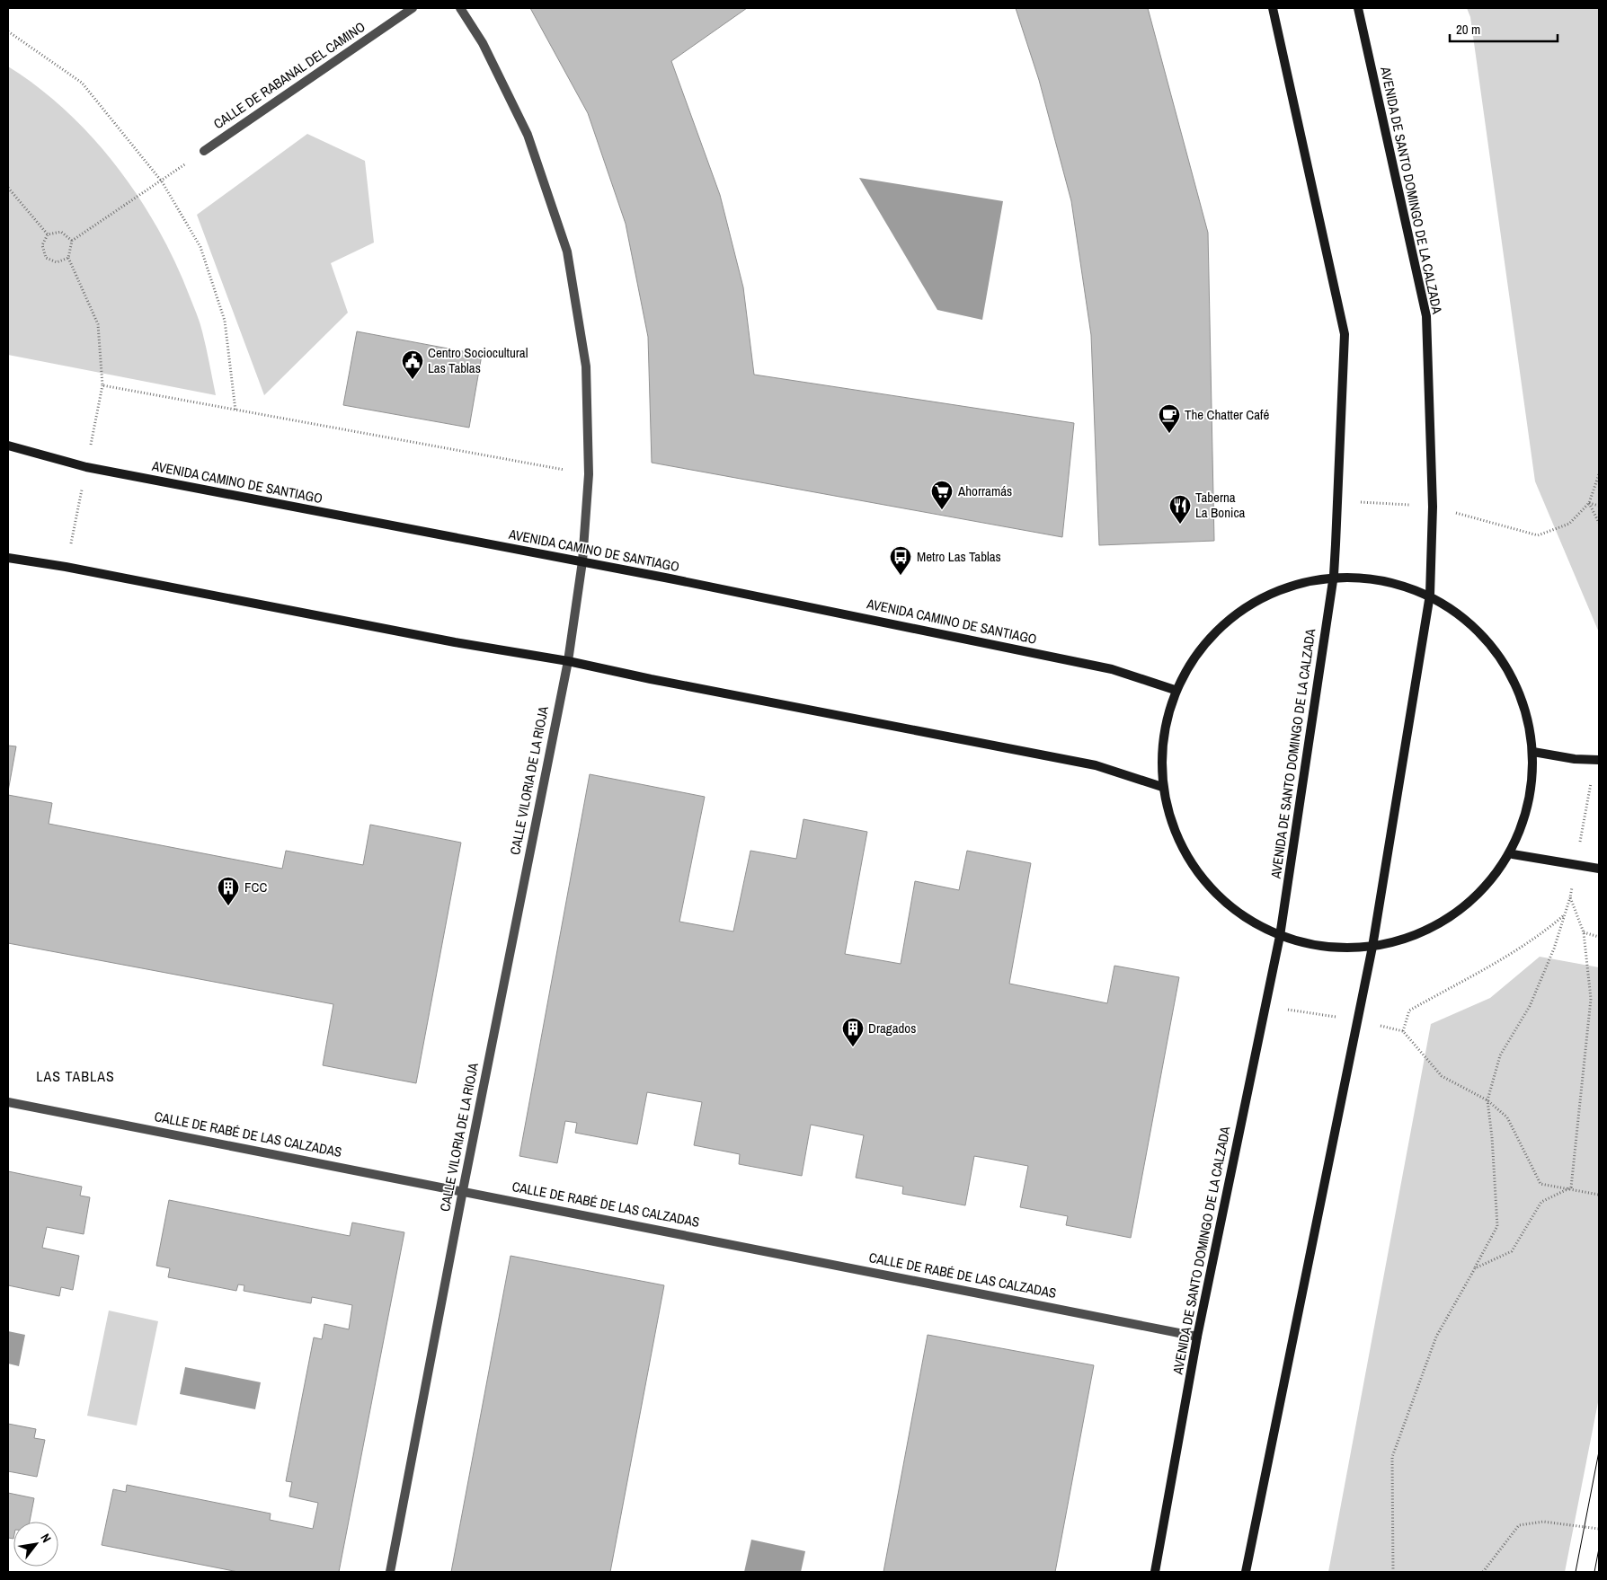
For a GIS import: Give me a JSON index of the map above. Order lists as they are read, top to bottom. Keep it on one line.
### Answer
{"streets":{"street":["CALLE DE RABANAL DEL CAMINO","AVENIDA DE SANTO DOMINGO DE LA CALZADA","AVENIDA CAMINO DE SANTIAGO","CALLE VILORIA DE LA RIOJA","CALLE DE RABÉ DE LAS CALZADAS"]},"crossings":[["AVENIDA DE SANTO DOMINGO DE LA CALZADA","CALLE DE RABÉ DE LAS CALZADAS"],["AVENIDA CAMINO DE SANTIAGO","CALLE VILORIA DE LA RIOJA"],["CALLE VILORIA DE LA RIOJA","CALLE DE RABÉ DE LAS CALZADAS"]],"districts":["LAS TABLAS"],"places":{"public building":["Centro Sociocultural Las Tablas"],"cafe":["The Chatter Café"],"supermarket":["Ahorramás"],"restaurant":["Taberna La Bonica"],"bus stop":["Metro Las Tablas"],"building":["FCC","Dragados"]},"scale_bar":"20 m","north":"top right"}
